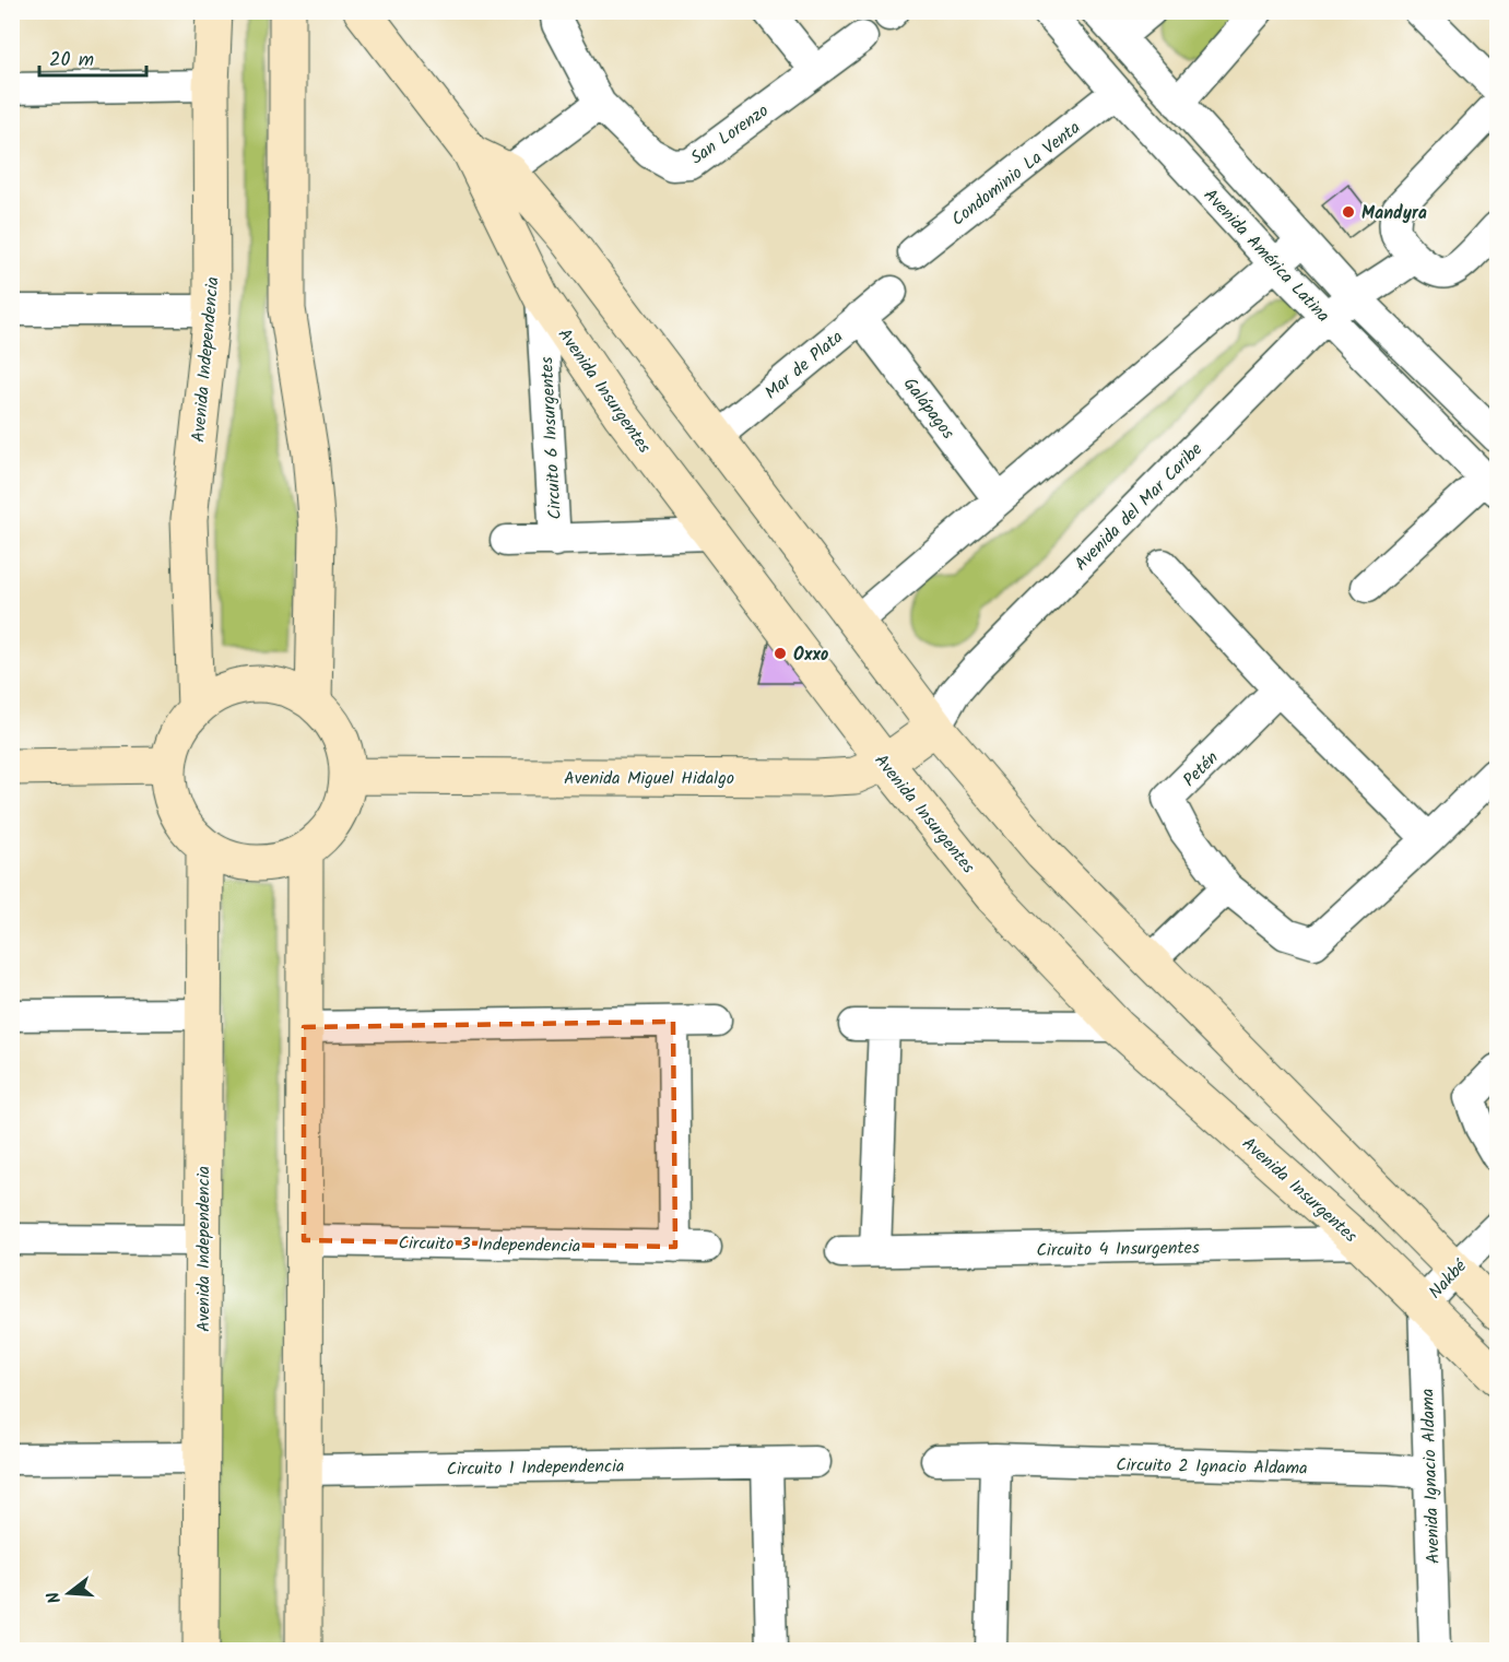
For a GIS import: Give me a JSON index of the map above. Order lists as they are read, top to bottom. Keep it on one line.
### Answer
{"streets":{"main road":["Avenida Independencia","Avenida Insurgentes","Avenida Miguel Hidalgo"],"street":["San Lorenzo","Condominio La Venta","Avenida América Latina","Mar de Plata","Galápagos","Circuito 6 Insurgentes","Avenida del Mar Caribe","Petén","Circuito 3 Independencia","Circuito 4 Insurgentes","Nakbé","Circuito 2 Ignacio Aldama","Circuito 1 Independencia","Avenida Ignacio Aldama"]},"crossings":[["Condominio La Venta","Avenida América Latina"],["Avenida América Latina","Avenida del Mar Caribe"],["Avenida Independencia","Avenida Miguel Hidalgo"],["Mar de Plata","Avenida Insurgentes"],["Mar de Plata","Galápagos"],["Avenida Insurgentes","Circuito 6 Insurgentes"],["Avenida Insurgentes","Avenida del Mar Caribe"],["Avenida Insurgentes","Avenida Miguel Hidalgo"],["Avenida Insurgentes","Circuito 4 Insurgentes"],["Avenida Insurgentes","Nakbé"],["Avenida Insurgentes","Avenida Ignacio Aldama"],["Avenida del Mar Caribe","Avenida Miguel Hidalgo"],["Nakbé","Avenida Ignacio Aldama"],["Circuito 2 Ignacio Aldama","Avenida Ignacio Aldama"]],"places":["Mandyra","Oxxo"],"scale_bar":"20 m","north":"left"}
